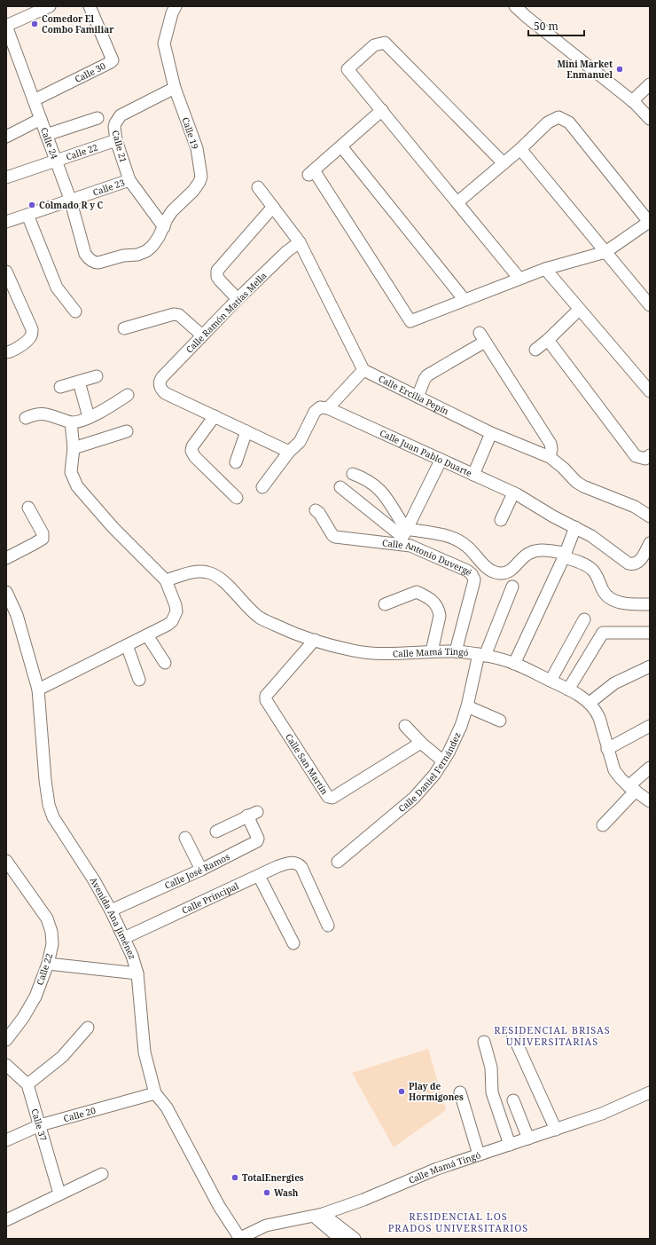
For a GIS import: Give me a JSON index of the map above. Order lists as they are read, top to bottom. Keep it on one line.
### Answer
{"streets":{"street":["Calle 30","Calle 19","Calle 24","Calle 21","Calle 22","Calle 23","Calle Ramón Matías Mella","Calle Ercilia Pepín","Calle Juan Pablo Duarte","Calle Antonio Duvergé","Calle Mamá Tingó","Calle San Martín","Calle Daniel Fernández","Calle José Ramos","Calle Principal","Avenida Ana Jiménez","Calle 20","Calle 37"]},"crossings":[["Calle 30","Calle 24"],["Calle 19","Calle 24"],["Calle 19","Calle 21"],["Calle 24","Calle 22"],["Calle 24","Calle 23"],["Calle 21","Calle 22"],["Calle 21","Calle 23"],["Calle Antonio Duvergé","Calle Mamá Tingó"],["Calle Mamá Tingó","Calle San Martín"],["Calle Mamá Tingó","Calle Daniel Fernández"],["Calle Mamá Tingó","Avenida Ana Jiménez"],["Calle José Ramos","Avenida Ana Jiménez"],["Calle Principal","Avenida Ana Jiménez"],["Avenida Ana Jiménez","Calle 20"],["Calle 20","Calle 37"]],"districts":["RESIDENCIAL BRISAS UNIVERSITARIAS","RESIDENCIAL LOS PRADOS UNIVERSITARIOS"],"places":["Comedor El Combo Familiar","Mini Market Enmanuel","Colmado R y C","Play de Hormigones","TotalEnergies","Wash"],"scale_bar":"50 m"}
